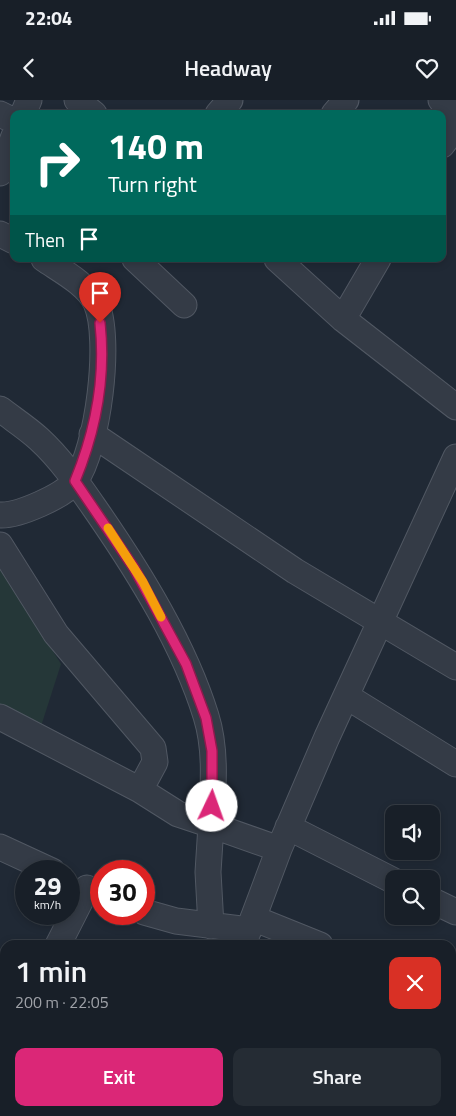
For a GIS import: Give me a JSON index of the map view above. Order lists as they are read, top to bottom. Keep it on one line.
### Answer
{"page":{"status":"22:04","header":"Headway","turn":["140 m","Turn right"],"then":"Then","speed":"29 km/h","limit":"30","heading":["1 min","200 m · 22:05"],"buttons":["Exit","Share"]}}
